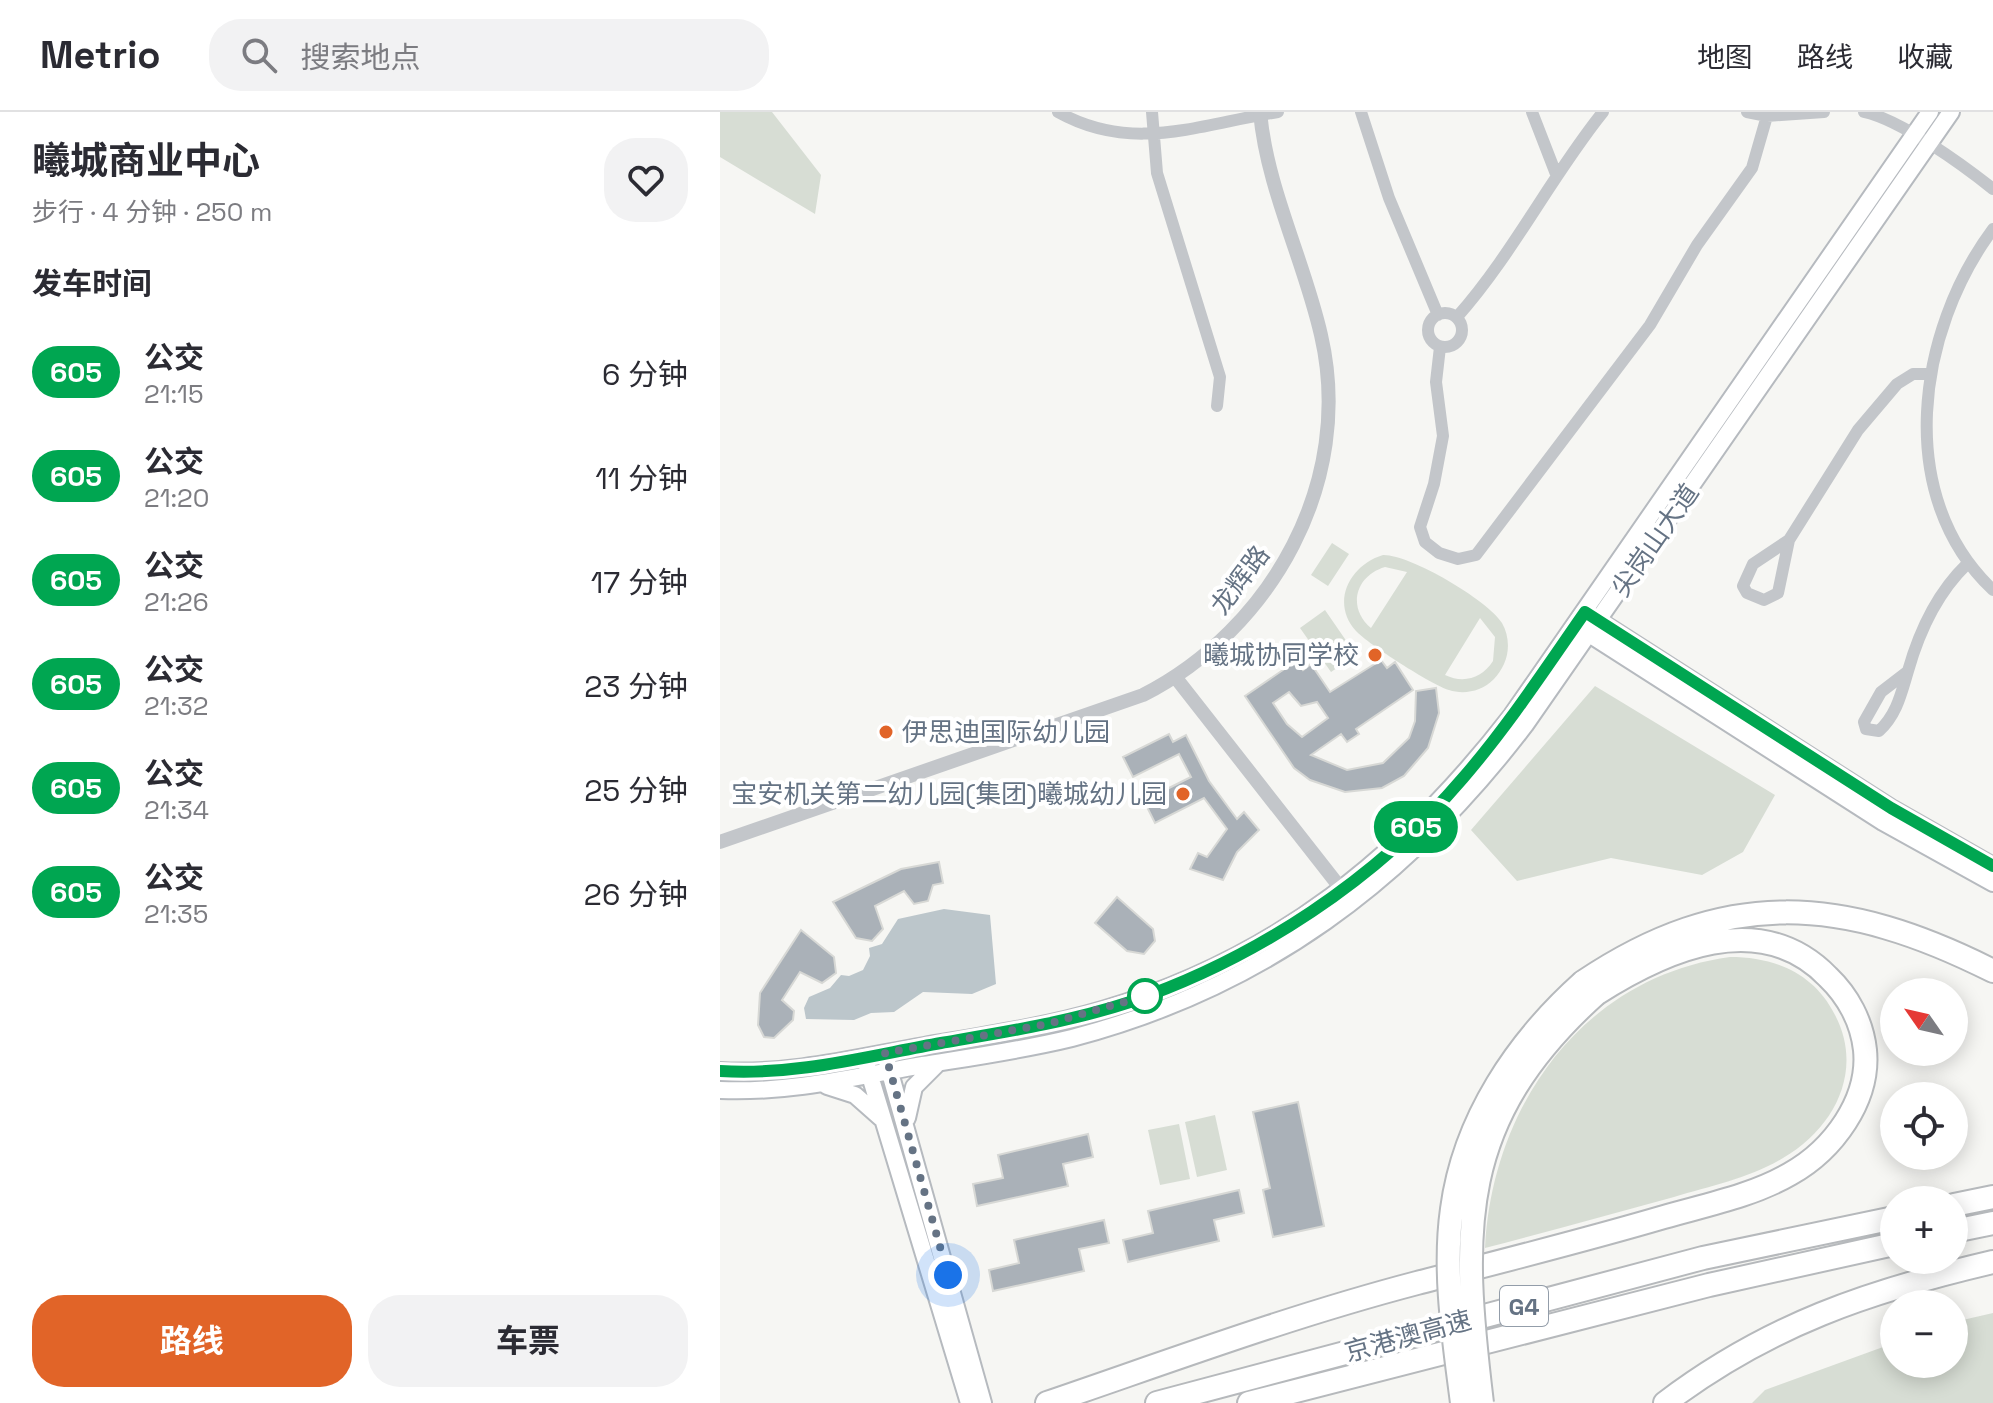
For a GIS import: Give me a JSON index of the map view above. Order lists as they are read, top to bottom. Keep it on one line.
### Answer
{"streets":{"highway":["G4","京港澳高速"],"main road":["尖岗山大道"],"street":["龙辉路"]},"places":["曦城协同学校","伊思迪国际幼儿园","宝安机关第二幼儿园(集团)曦城幼儿园"],"lines":["bus line 605"],"north":"top left","page":{"header":"Metrio","search":"搜索地点","nav":["地图","路线","收藏"],"heading":[["曦城商业中心","步行 · 4 分钟 · 250 m"],"发车时间"],"on_map":"605","list":[{"mark":"605","name":"公交","note":"21:15","value":"6 分钟"},{"mark":"605","name":"公交","note":"21:20","value":"11 分钟"},{"mark":"605","name":"公交","note":"21:26","value":"17 分钟"},{"mark":"605","name":"公交","note":"21:32","value":"23 分钟"},{"mark":"605","name":"公交","note":"21:34","value":"25 分钟"},{"mark":"605","name":"公交","note":"21:35","value":"26 分钟"}],"map_buttons":["+","−"],"buttons":["路线","车票"]}}
